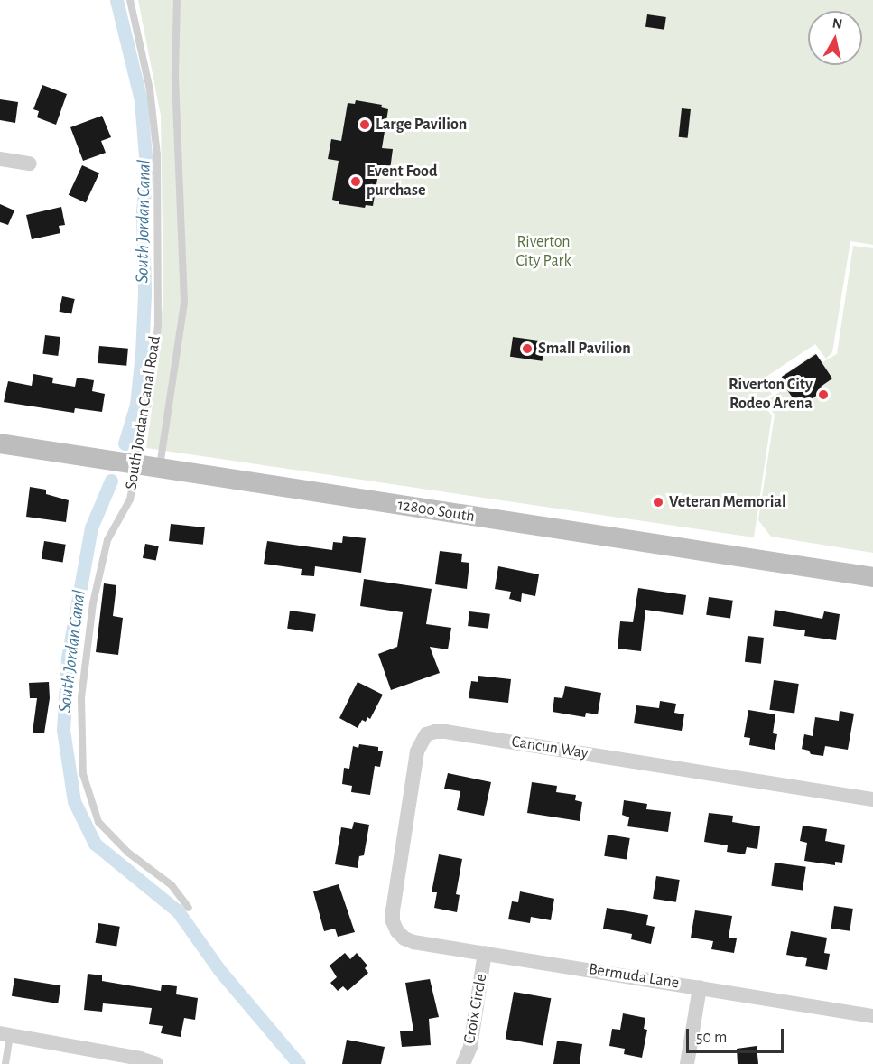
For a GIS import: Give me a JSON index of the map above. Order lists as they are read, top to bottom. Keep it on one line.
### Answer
{"streets":{"street":["12800 South","Cancun Way","Bermuda Lane","Croix Circle"],"lane":["South Jordan Canal Road"]},"crossings":[["South Jordan Canal Road","12800 South"],["Cancun Way","Bermuda Lane"],["Bermuda Lane","Croix Circle"]],"water":["South Jordan Canal"],"parks":["Riverton City Park"],"places":["Large Pavilion","Event Food purchase","Small Pavilion","Riverton City Rodeo Arena","Veteran Memorial"],"scale_bar":"50 m","north":"top"}
